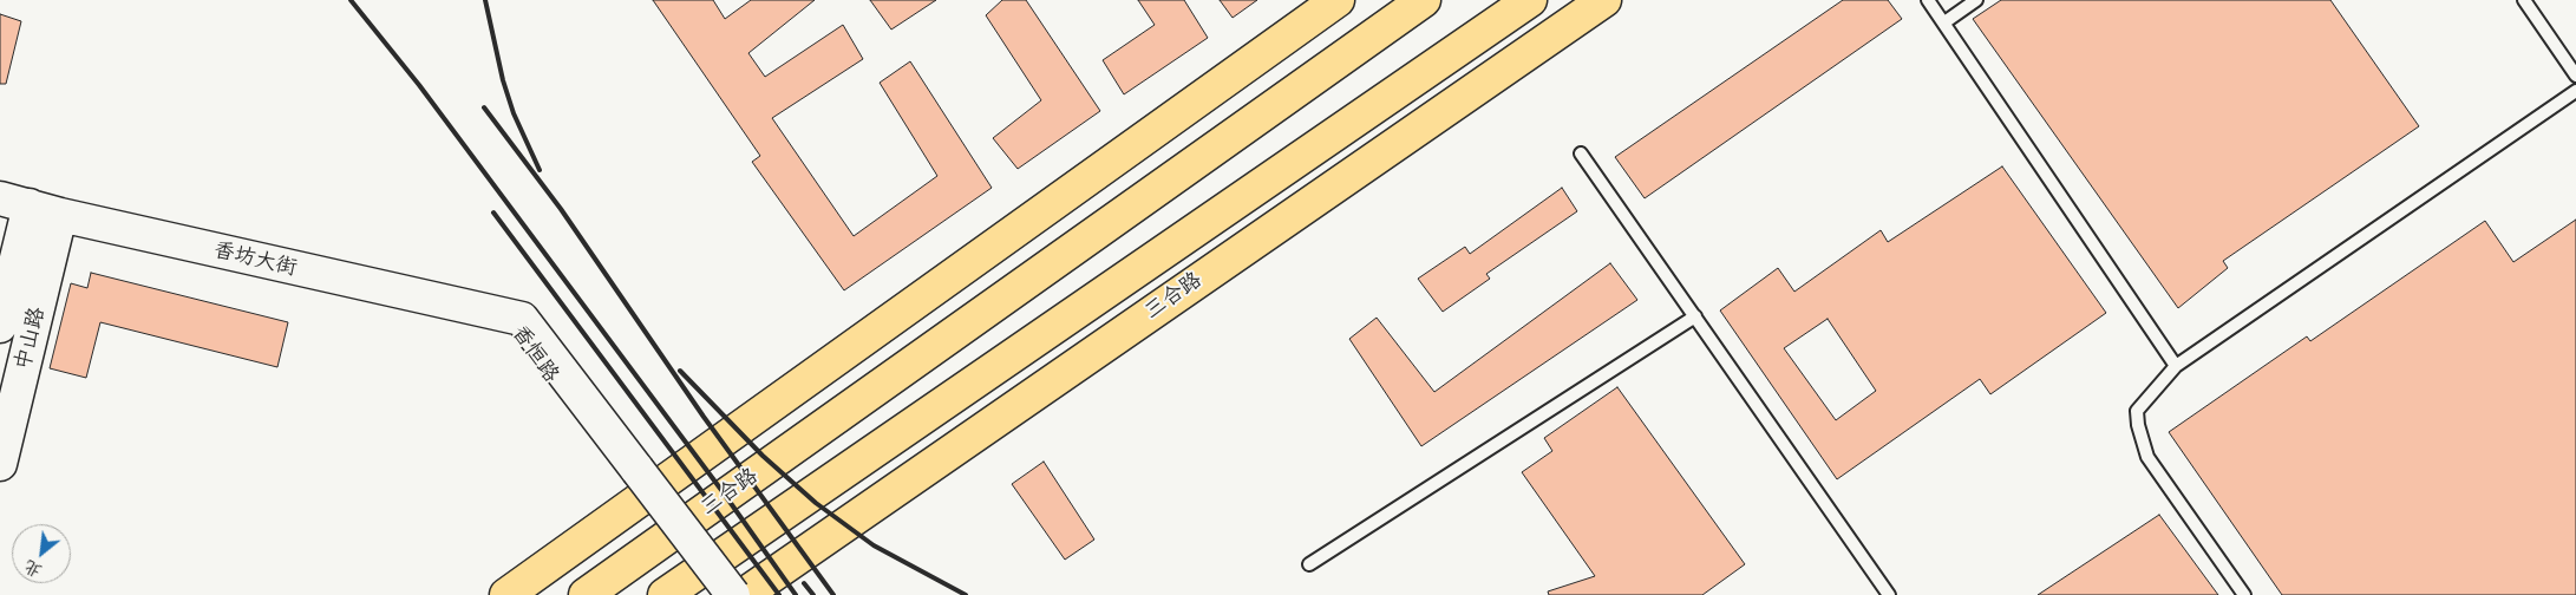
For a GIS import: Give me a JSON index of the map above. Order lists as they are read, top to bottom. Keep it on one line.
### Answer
{"streets":{"highway":["三合路"],"main road":["香坊大街","中山路","香恒路"]},"crossings":[["香坊大街","中山路"],["香坊大街","香恒路"]],"north":"bottom left"}
